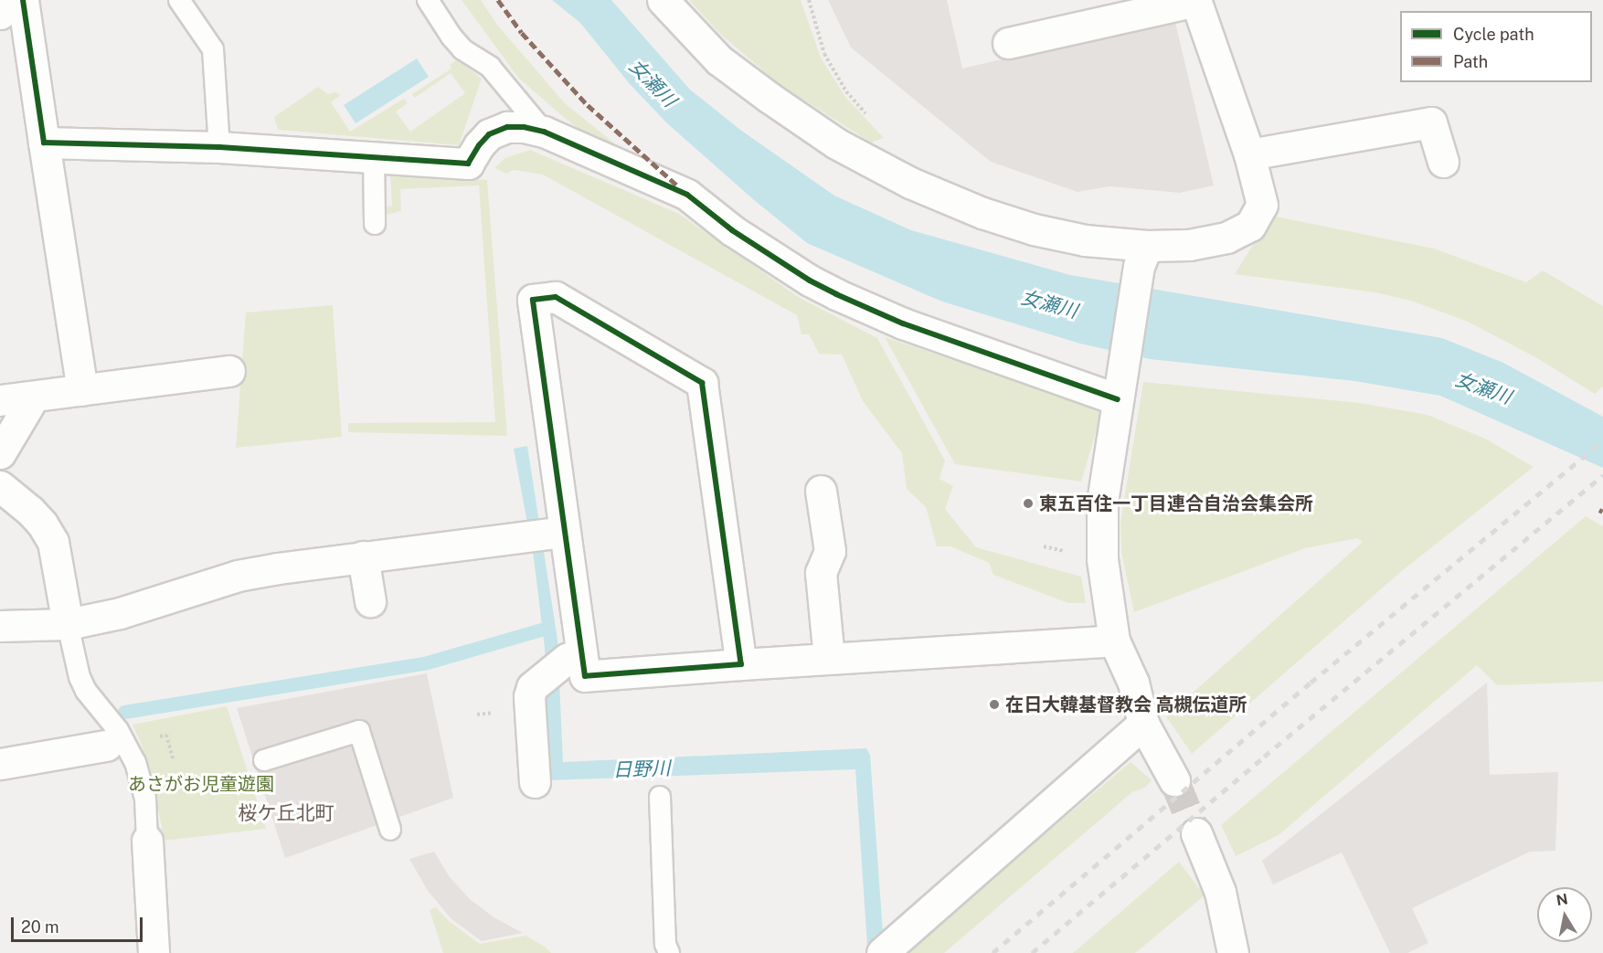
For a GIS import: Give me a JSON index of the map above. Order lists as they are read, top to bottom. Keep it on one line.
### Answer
{"districts":["桜ケ丘北町"],"water":["女瀬川","日野川"],"parks":["あさがお児童遊園"],"places":["東五百住一丁目連合自治会集会所","在日大韓基督教会 高槻伝道所"],"legend":["Cycle path","Path"],"scale_bar":"20 m","north":"top"}
